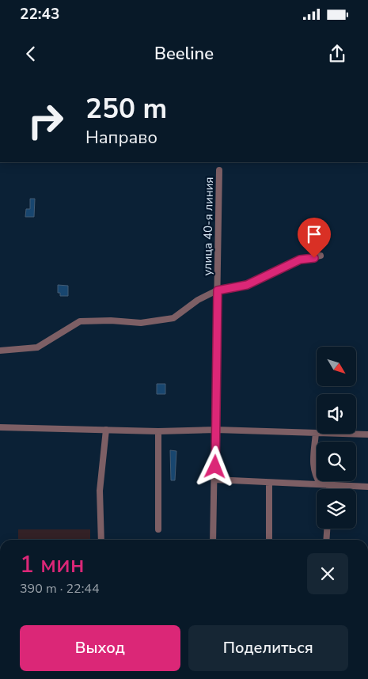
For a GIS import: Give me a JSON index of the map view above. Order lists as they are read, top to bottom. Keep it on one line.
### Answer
{"streets":{"street":["улица 40-я линия"]},"north":"bottom right","page":{"status":"22:43","header":"Beeline","turn":["250 m","Направо"],"heading":["1 мин","390 m · 22:44"],"buttons":["Выход","Поделиться"]}}
